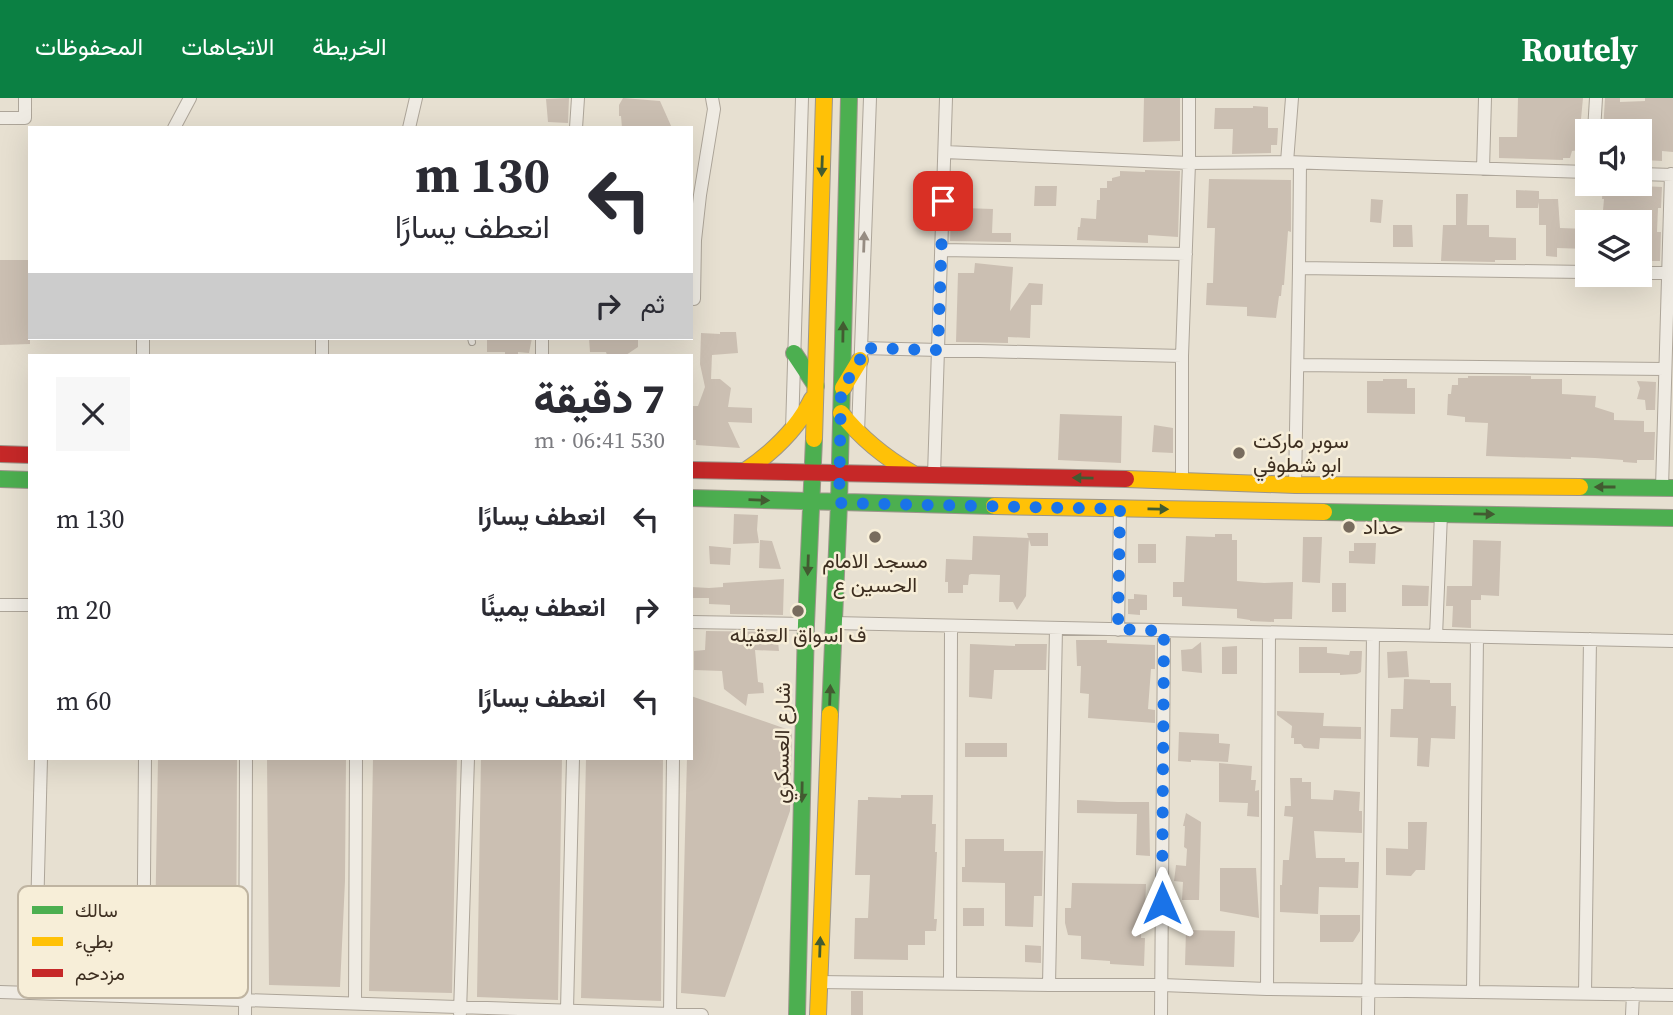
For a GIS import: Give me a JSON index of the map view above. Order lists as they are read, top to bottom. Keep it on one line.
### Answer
{"streets":{"main road":["شارع العسكري"]},"places":["سوبر ماركت ابو شطوفي","حداد","مسجد الامام الحسين ع","ف اسواق العقيله"],"legend":["سالك","بطيء","مزدحم"],"page":{"header":"Routely","nav":["الخريطة","الاتجاهات","المحفوظات"],"turn":["130 m","انعطف يسارًا"],"then":"ثم","heading":["7 دقيقة","530 m · 06:41"],"list":[{"name":"انعطف يسارًا","value":"130 m"},{"name":"انعطف يمينًا","value":"20 m"},{"name":"انعطف يسارًا","value":"60 m"}]}}
